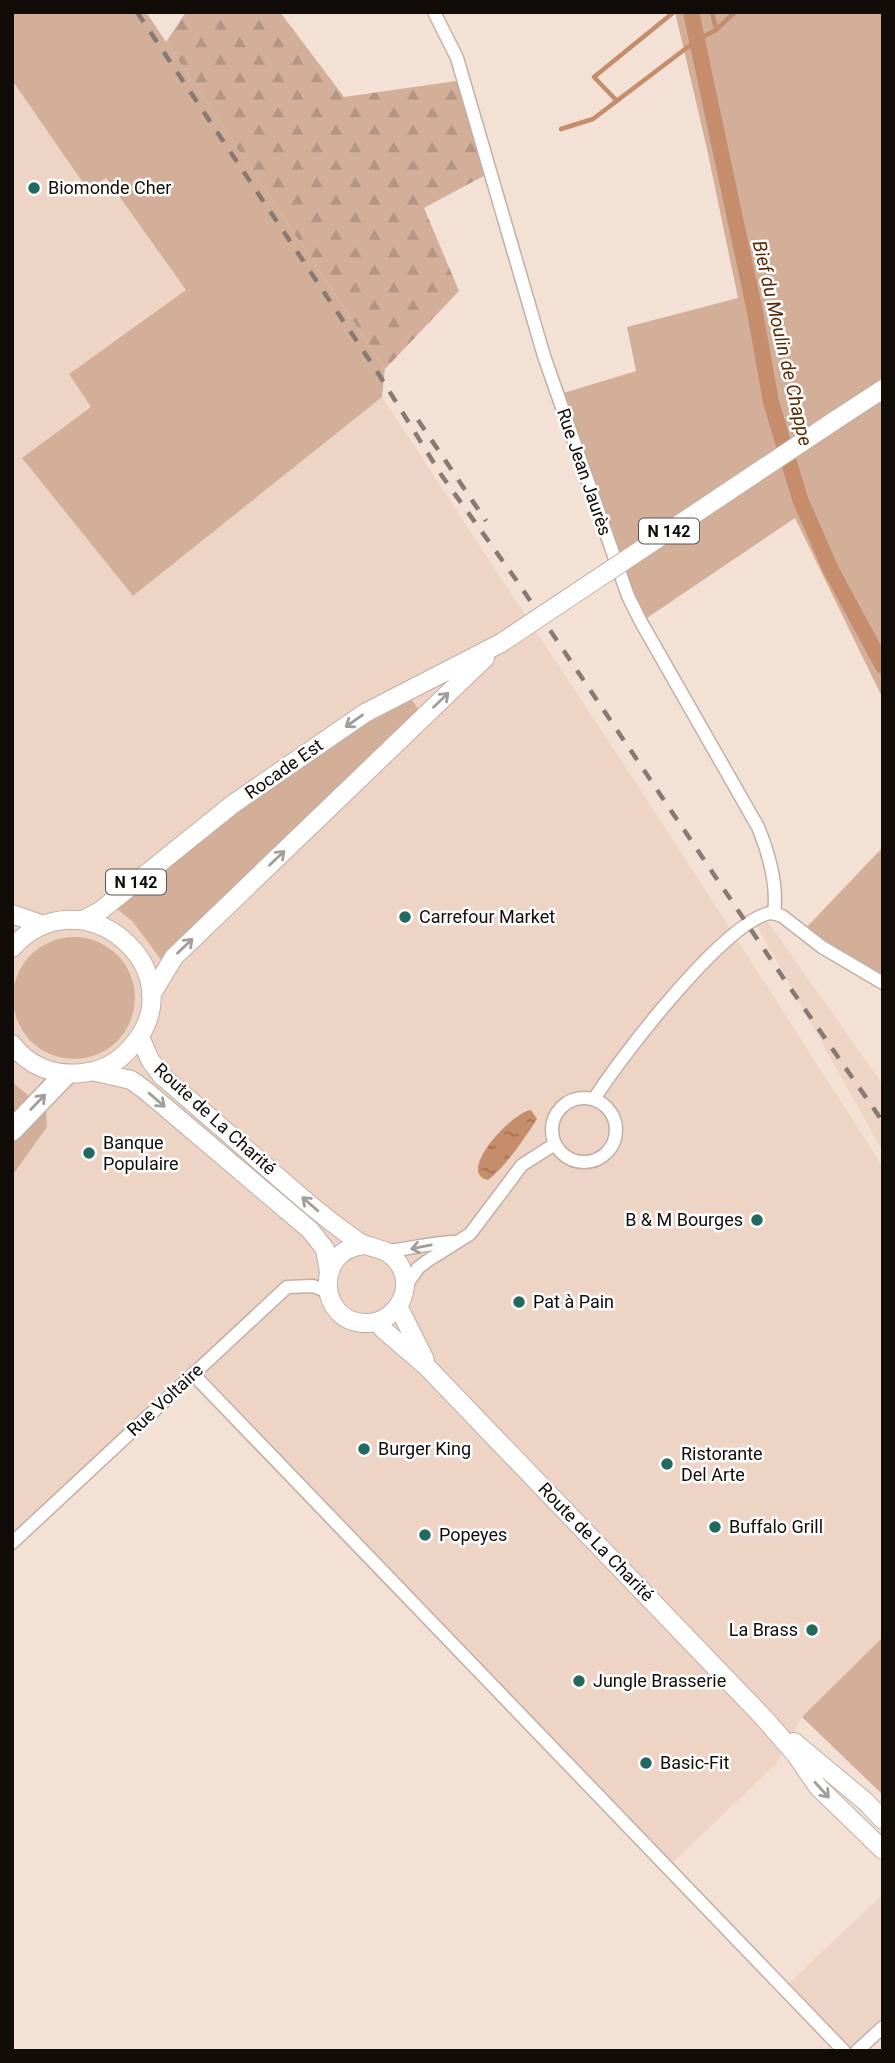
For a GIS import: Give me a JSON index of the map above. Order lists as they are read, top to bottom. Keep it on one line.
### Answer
{"streets":{"main road":["N 142","Rocade Est","Route de La Charité"],"street":["Rue Jean Jaurès","Rue Voltaire"]},"crossings":[["Route de La Charité","Rue Voltaire"]],"water":["Bief du Moulin de Chappe"],"places":["Biomonde Cher","Carrefour Market","Banque Populaire","B & M Bourges","Pat à Pain","Burger King","Ristorante Del Arte","Buffalo Grill","Popeyes","La Brass","Jungle Brasserie","Basic-Fit"]}
